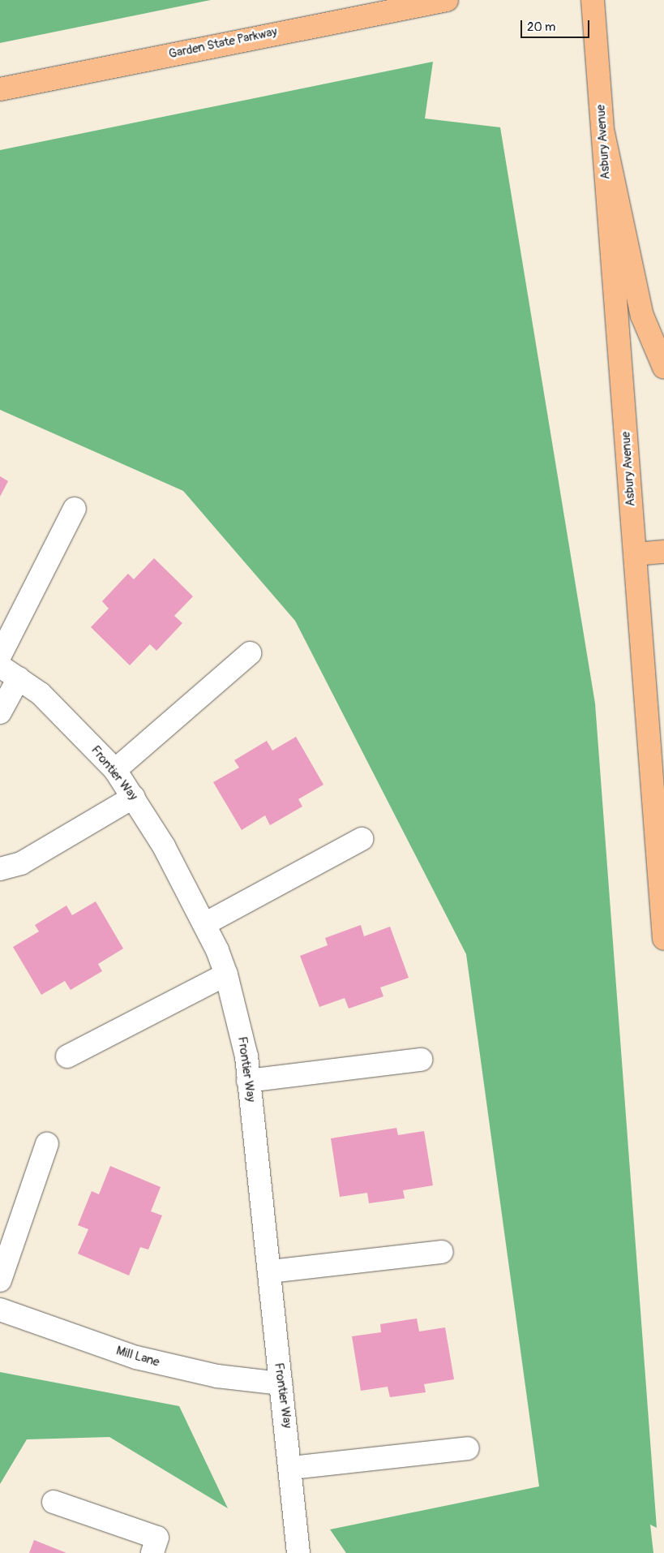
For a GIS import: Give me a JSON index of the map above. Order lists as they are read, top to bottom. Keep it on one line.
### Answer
{"streets":{"main road":["Garden State Parkway","Asbury Avenue"],"street":["Frontier Way","Mill Lane"]},"crossings":[["Frontier Way","Mill Lane"]],"scale_bar":"20 m"}
